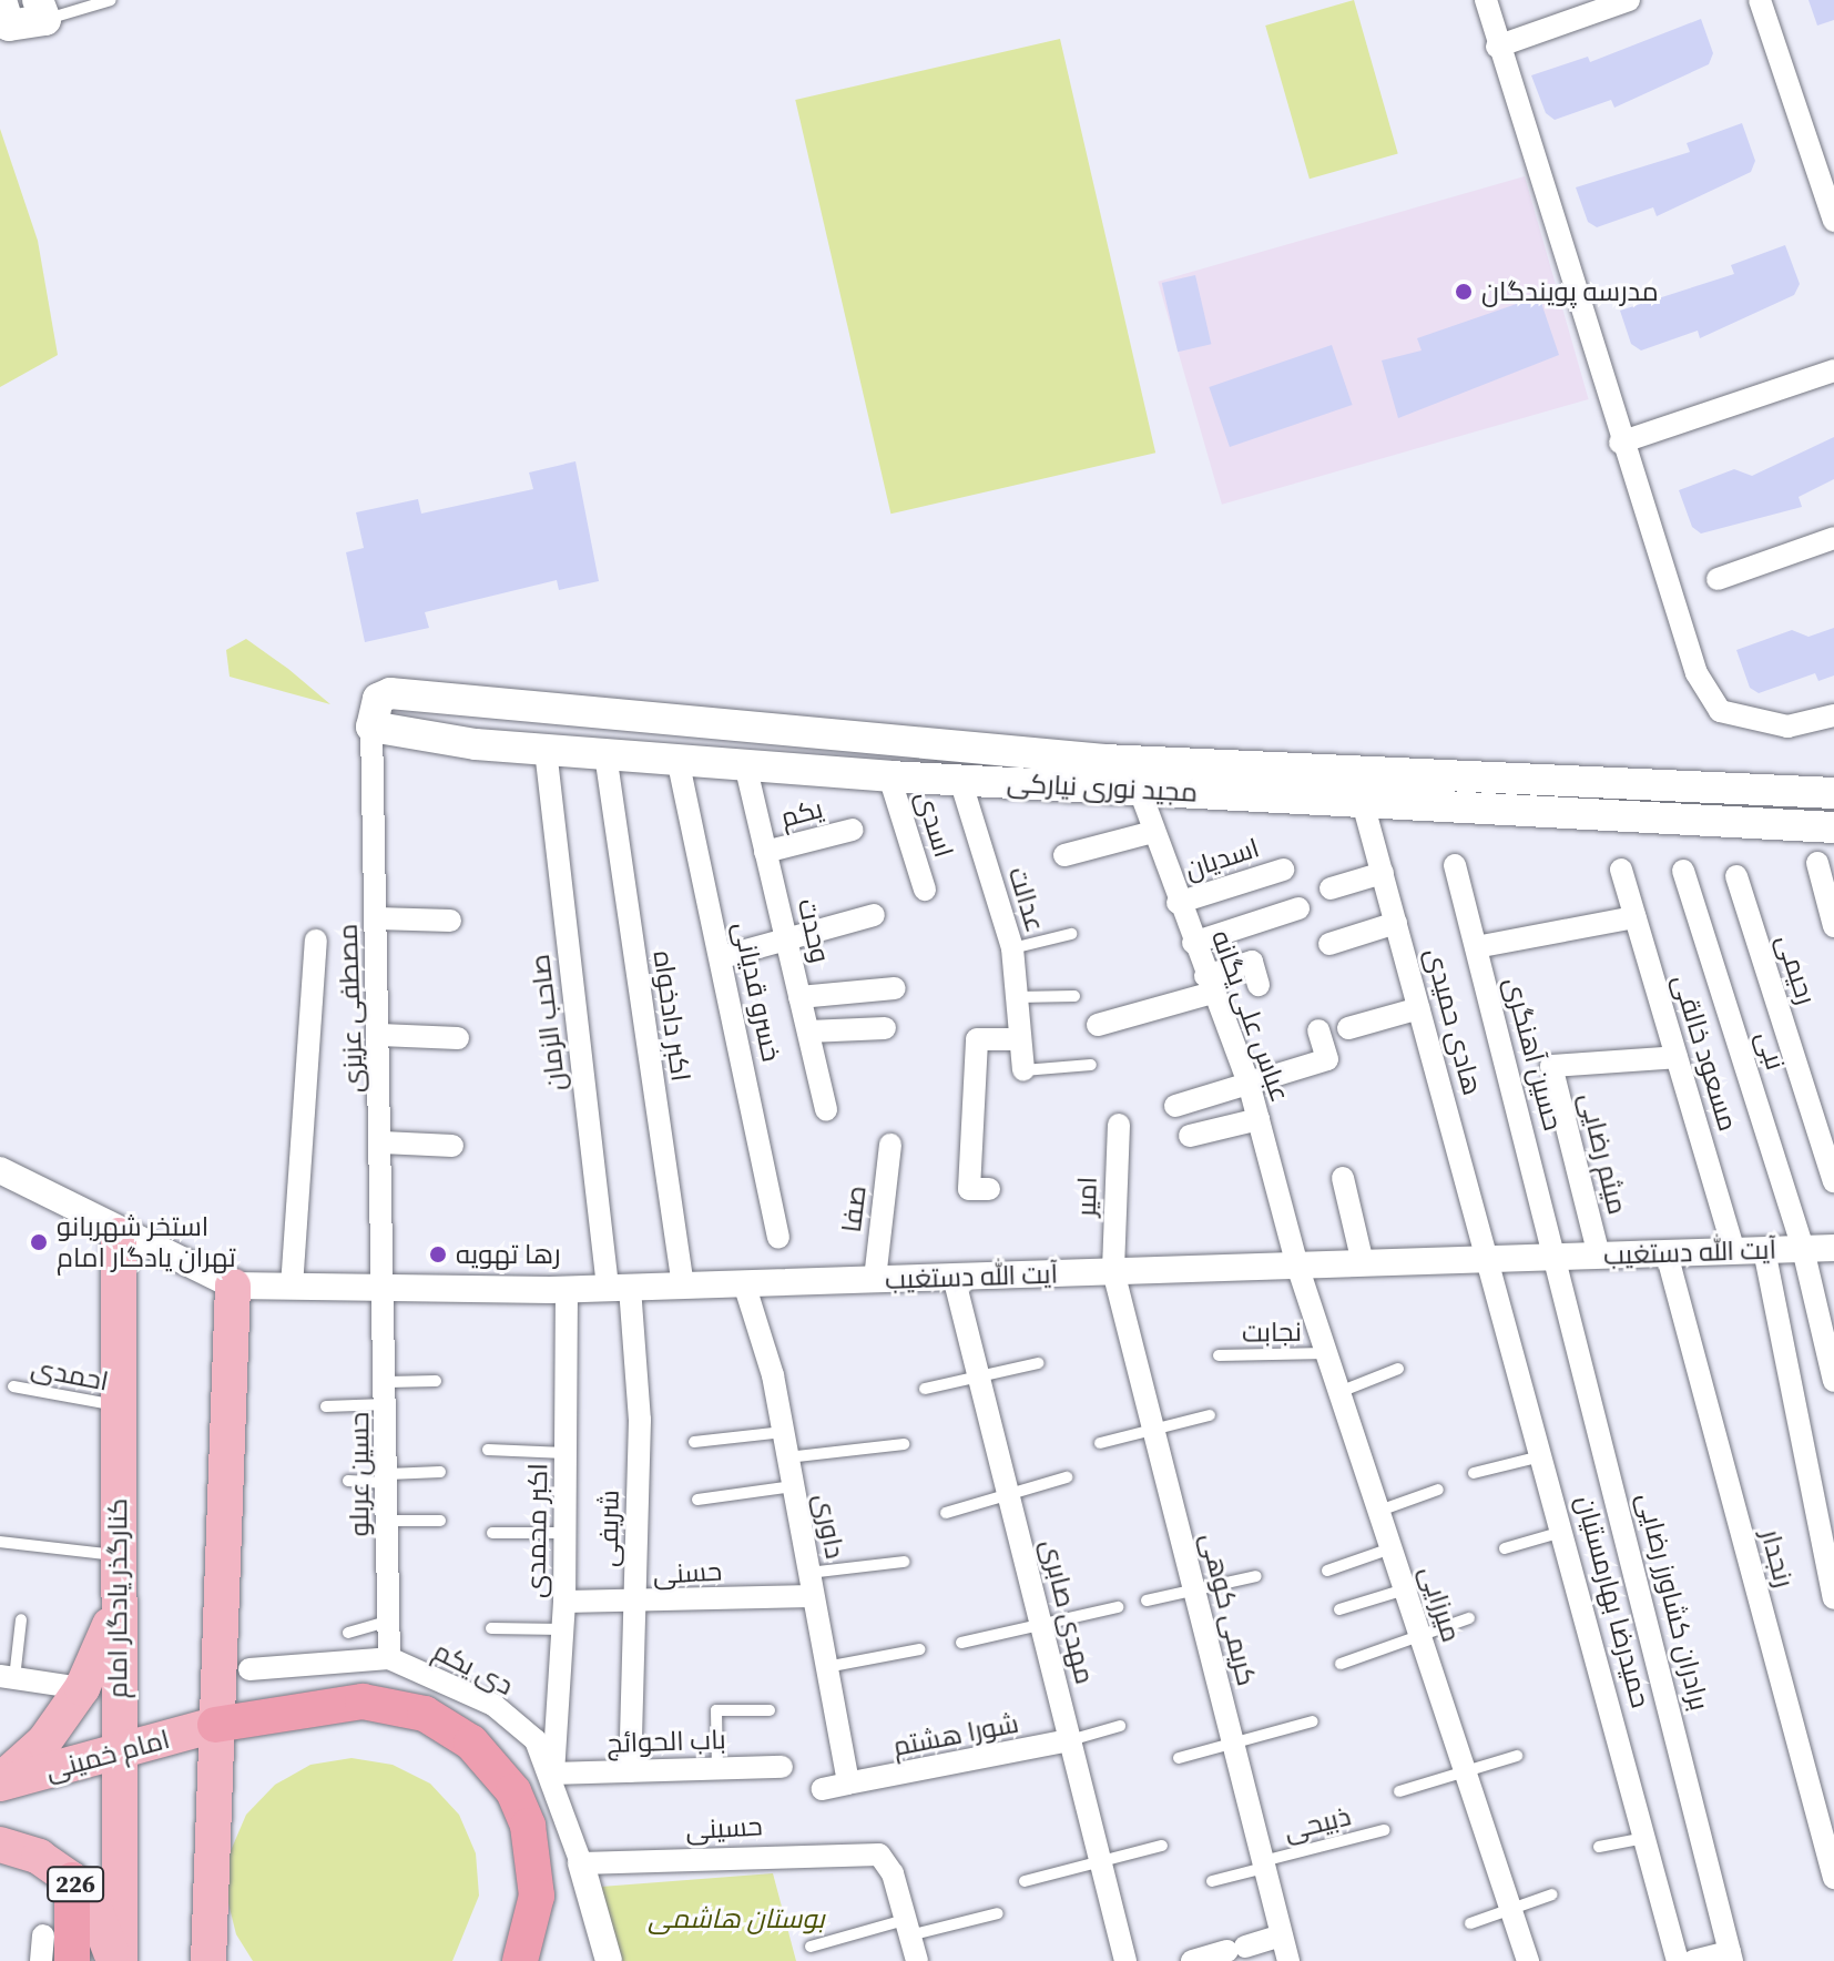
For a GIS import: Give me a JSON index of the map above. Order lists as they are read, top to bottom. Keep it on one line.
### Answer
{"streets":{"main road":["مجید نوری نیارکی","کنارگذر یادگار امام","امام خمینی","226"],"street":["یکم","اسدی","اسدیان","عدالت","وحدت","رحیمی","خسرو قدیانی","مصطفی عزیزی","اکبر دادخواه","عباس علی یگانه","هادی حمیدی","صاحب الزمان","نبی","مسعود خالقی","حسین آهنگری","میثم رضایی","امیر","صفا","آیت الله دستغیب","حسین عربلو","داوری","شریفی","اکبر محمدی","رنجدار","حسنی","حمیدرضا بهارمستیان","برادران کشاورز رضایی","میرزایی","کریمی کوهی","مهدی صابری","دی یکم","شورا هشتم","باب الحوائج","حسینی"],"lane":["نجابت","احمدی","ذبیحی"]},"crossings":[["مجید نوری نیارکی","اسدی"],["مجید نوری نیارکی","عدالت"],["مجید نوری نیارکی","وحدت"],["مجید نوری نیارکی","خسرو قدیانی"],["مجید نوری نیارکی","مصطفی عزیزی"],["مجید نوری نیارکی","اکبر دادخواه"],["مجید نوری نیارکی","عباس علی یگانه"],["مجید نوری نیارکی","هادی حمیدی"],["مجید نوری نیارکی","صاحب الزمان"],["یکم","وحدت"],["اسدیان","عباس علی یگانه"],["مصطفی عزیزی","آیت الله دستغیب"],["مصطفی عزیزی","حسین عربلو"],["اکبر دادخواه","آیت الله دستغیب"],["عباس علی یگانه","آیت الله دستغیب"],["عباس علی یگانه","میرزایی"],["هادی حمیدی","آیت الله دستغیب"],["هادی حمیدی","حمیدرضا بهارمستیان"],["صاحب الزمان","آیت الله دستغیب"],["صاحب الزمان","شریفی"],["نبی","آیت الله دستغیب"],["مسعود خالقی","میثم رضایی"],["مسعود خالقی","آیت الله دستغیب"],["حسین آهنگری","آیت الله دستغیب"],["حسین آهنگری","برادران کشاورز رضایی"],["میثم رضایی","آیت الله دستغیب"],["امیر","آیت الله دستغیب"],["امیر","کریمی کوهی"],["صفا","آیت الله دستغیب"],["آیت الله دستغیب","حسین عربلو"],["آیت الله دستغیب","داوری"],["آیت الله دستغیب","شریفی"],["آیت الله دستغیب","اکبر محمدی"],["آیت الله دستغیب","رنجدار"],["آیت الله دستغیب","کنارگذر یادگار امام"],["آیت الله دستغیب","حمیدرضا بهارمستیان"],["آیت الله دستغیب","برادران کشاورز رضایی"],["آیت الله دستغیب","میرزایی"],["آیت الله دستغیب","کریمی کوهی"],["آیت الله دستغیب","مهدی صابری"],["نجابت","میرزایی"],["احمدی","کنارگذر یادگار امام"],["حسین عربلو","دی یکم"],["داوری","حسنی"],["داوری","شورا هشتم"],["شریفی","حسنی"],["شریفی","باب الحوائج"],["اکبر محمدی","حسنی"],["اکبر محمدی","دی یکم"],["اکبر محمدی","باب الحوائج"],["کنارگذر یادگار امام","امام خمینی"],["کنارگذر یادگار امام","226"],["کریمی کوهی","ذبیحی"],["مهدی صابری","شورا هشتم"],["دی یکم","باب الحوائج"],["دی یکم","حسینی"]],"parks":["بوستان هاشمی"],"places":["مدرسه پویندگان","استخر شهربانو تهران یادگار امام","رها تهویه"]}
